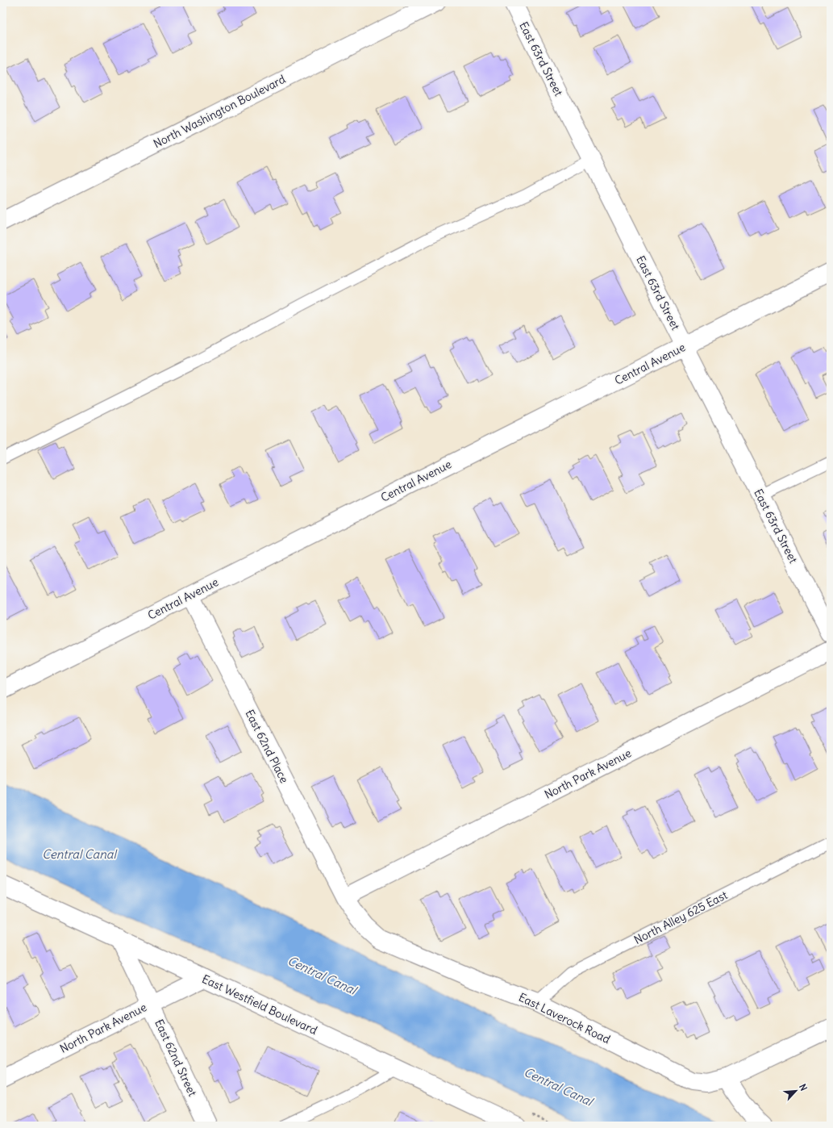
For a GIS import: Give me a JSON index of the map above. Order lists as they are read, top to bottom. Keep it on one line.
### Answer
{"streets":{"street":["East 63rd Street","North Washington Boulevard","Central Avenue","East 62nd Place","North Park Avenue","East Westfield Boulevard","East Laverock Road","East 62nd Street"],"lane":["North Alley 625 East"]},"crossings":[["East 63rd Street","Central Avenue"],["Central Avenue","East 62nd Place"],["East 62nd Place","North Park Avenue"],["East 62nd Place","East Laverock Road"],["North Park Avenue","East Westfield Boulevard"],["North Park Avenue","East Laverock Road"],["North Park Avenue","East 62nd Street"],["North Alley 625 East","East Laverock Road"],["East Westfield Boulevard","East 62nd Street"]],"water":["Central Canal"],"north":"top right"}
